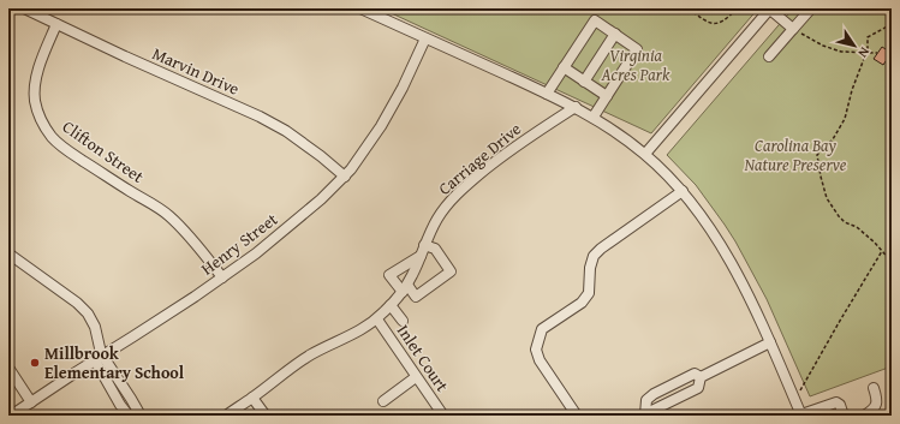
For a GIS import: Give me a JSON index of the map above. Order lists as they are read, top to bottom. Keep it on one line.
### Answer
{"streets":{"street":["Marvin Drive","Clifton Street","Carriage Drive","Henry Street","Inlet Court"]},"crossings":[["Marvin Drive","Clifton Street"],["Marvin Drive","Henry Street"],["Clifton Street","Henry Street"],["Carriage Drive","Inlet Court"]],"parks":["Virginia Acres Park","Carolina Bay Nature Preserve"],"places":["Millbrook Elementary School"],"north":"bottom right"}
